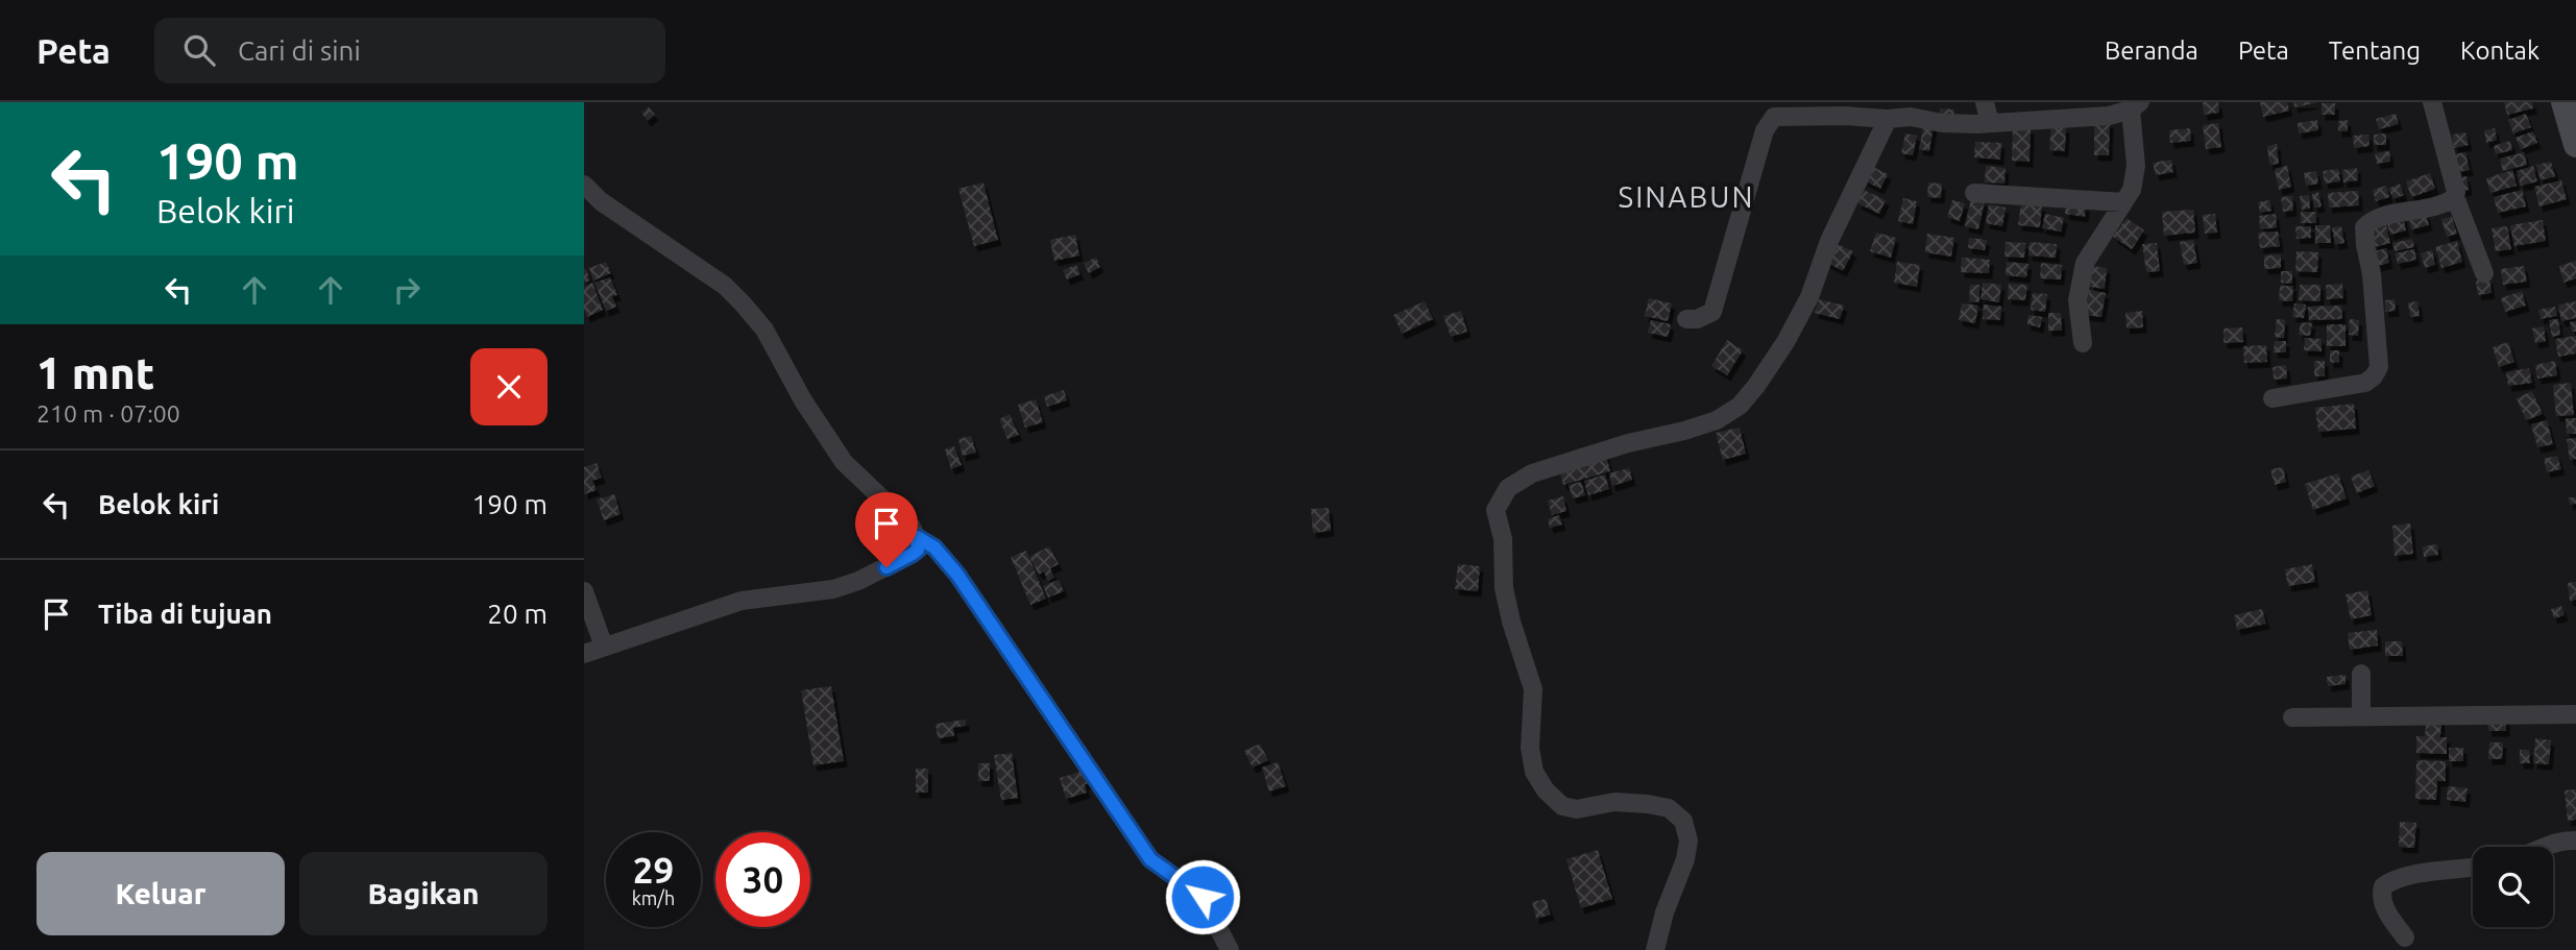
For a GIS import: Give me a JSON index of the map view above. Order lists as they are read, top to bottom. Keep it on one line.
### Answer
{"districts":["SINABUN"],"page":{"header":"Peta","search":"Cari di sini","nav":["Beranda","Peta","Tentang","Kontak"],"turn":["190 m","Belok kiri"],"heading":["1 mnt","210 m · 07:00"],"list":[{"name":"Belok kiri","value":"190 m"},{"name":"Tiba di tujuan","value":"20 m"}],"speed":"29 km/h","limit":"30","buttons":["Keluar","Bagikan"]}}
